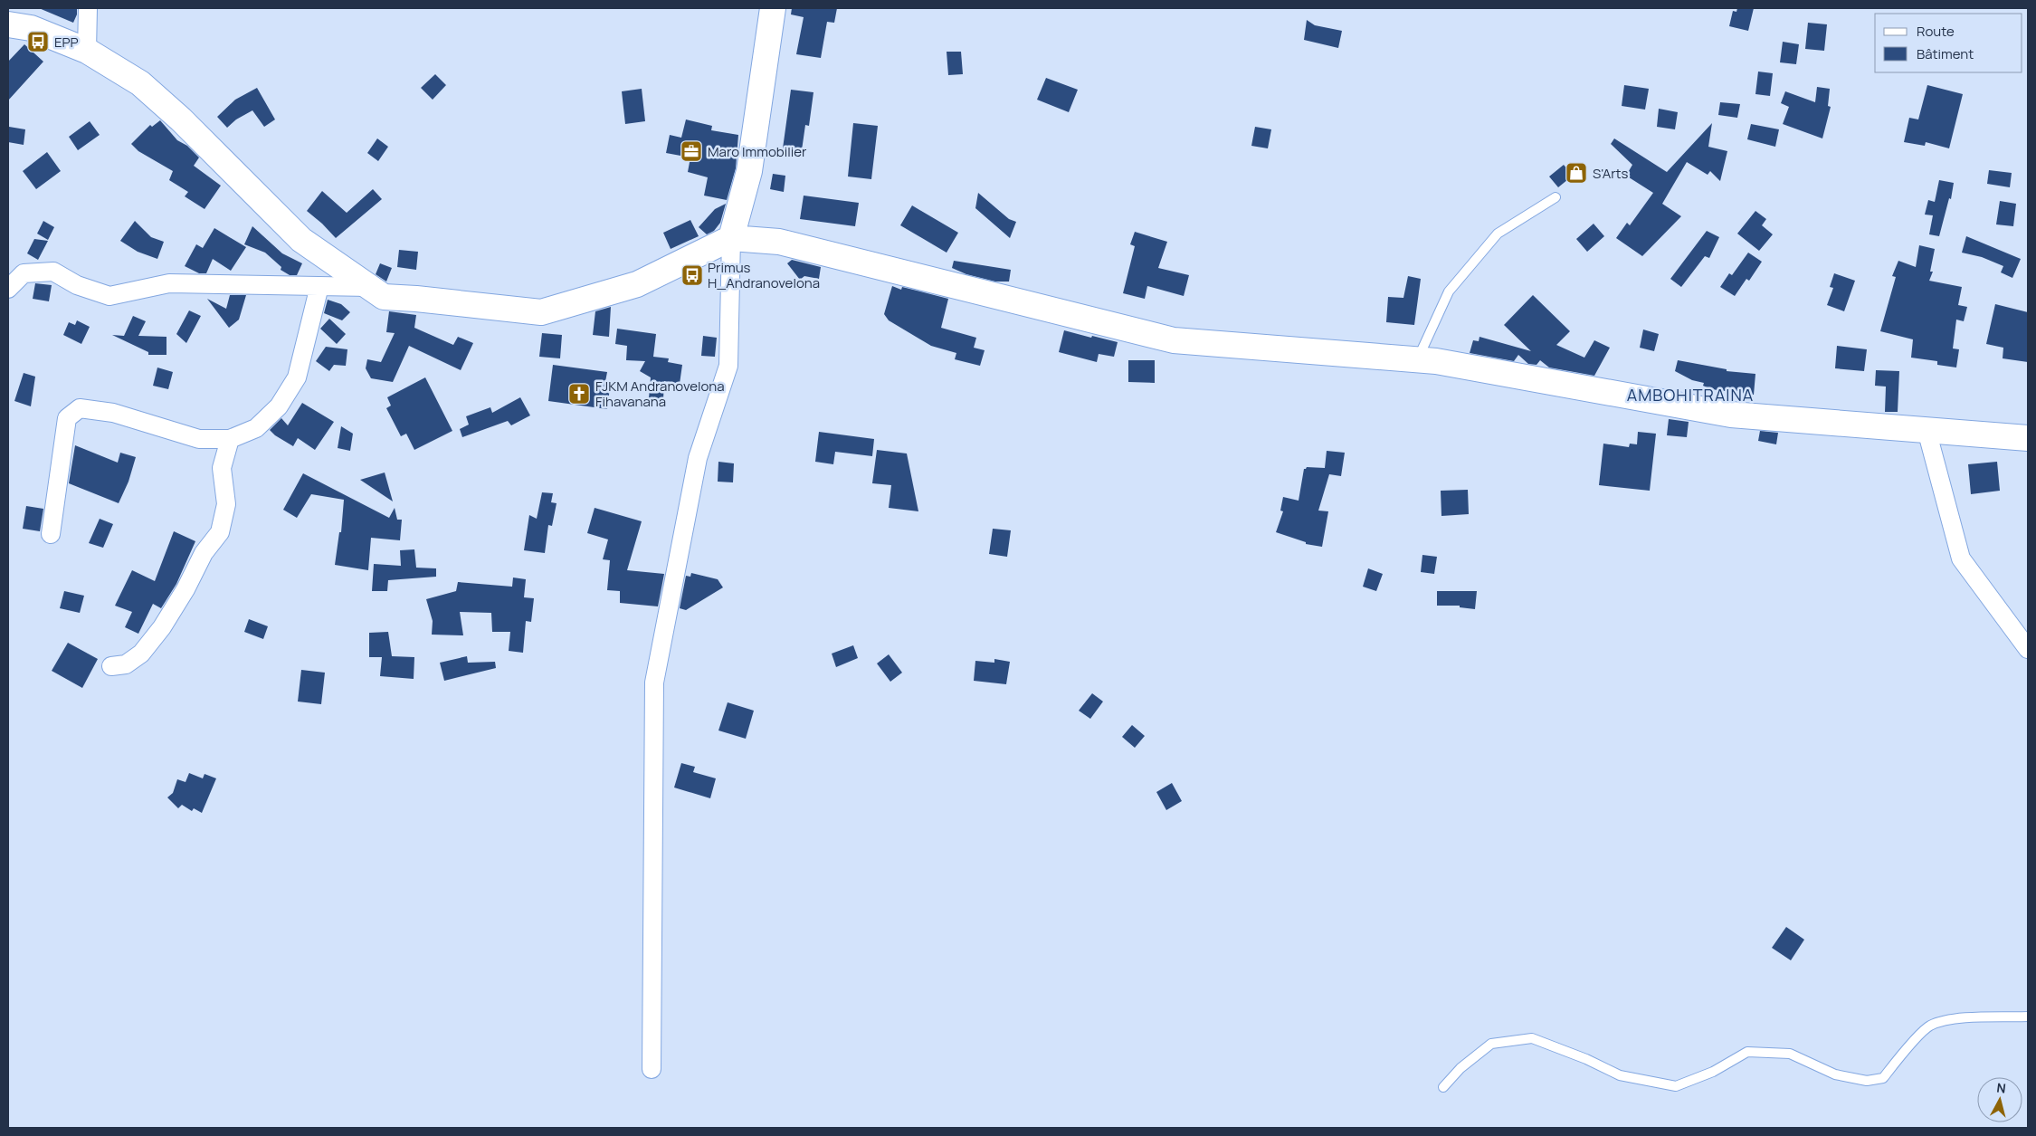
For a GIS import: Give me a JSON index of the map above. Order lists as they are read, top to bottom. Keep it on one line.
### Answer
{"districts":["AMBOHITRAINA"],"places":{"bus stop":["EPP","Primus H_Andranovelona"],"office":["Maro Immobilier"],"shop":["S'Arts"],"church":["FJKM Andranovelona Fihavanana"]},"legend":["Route","Bâtiment"],"north":"top"}
